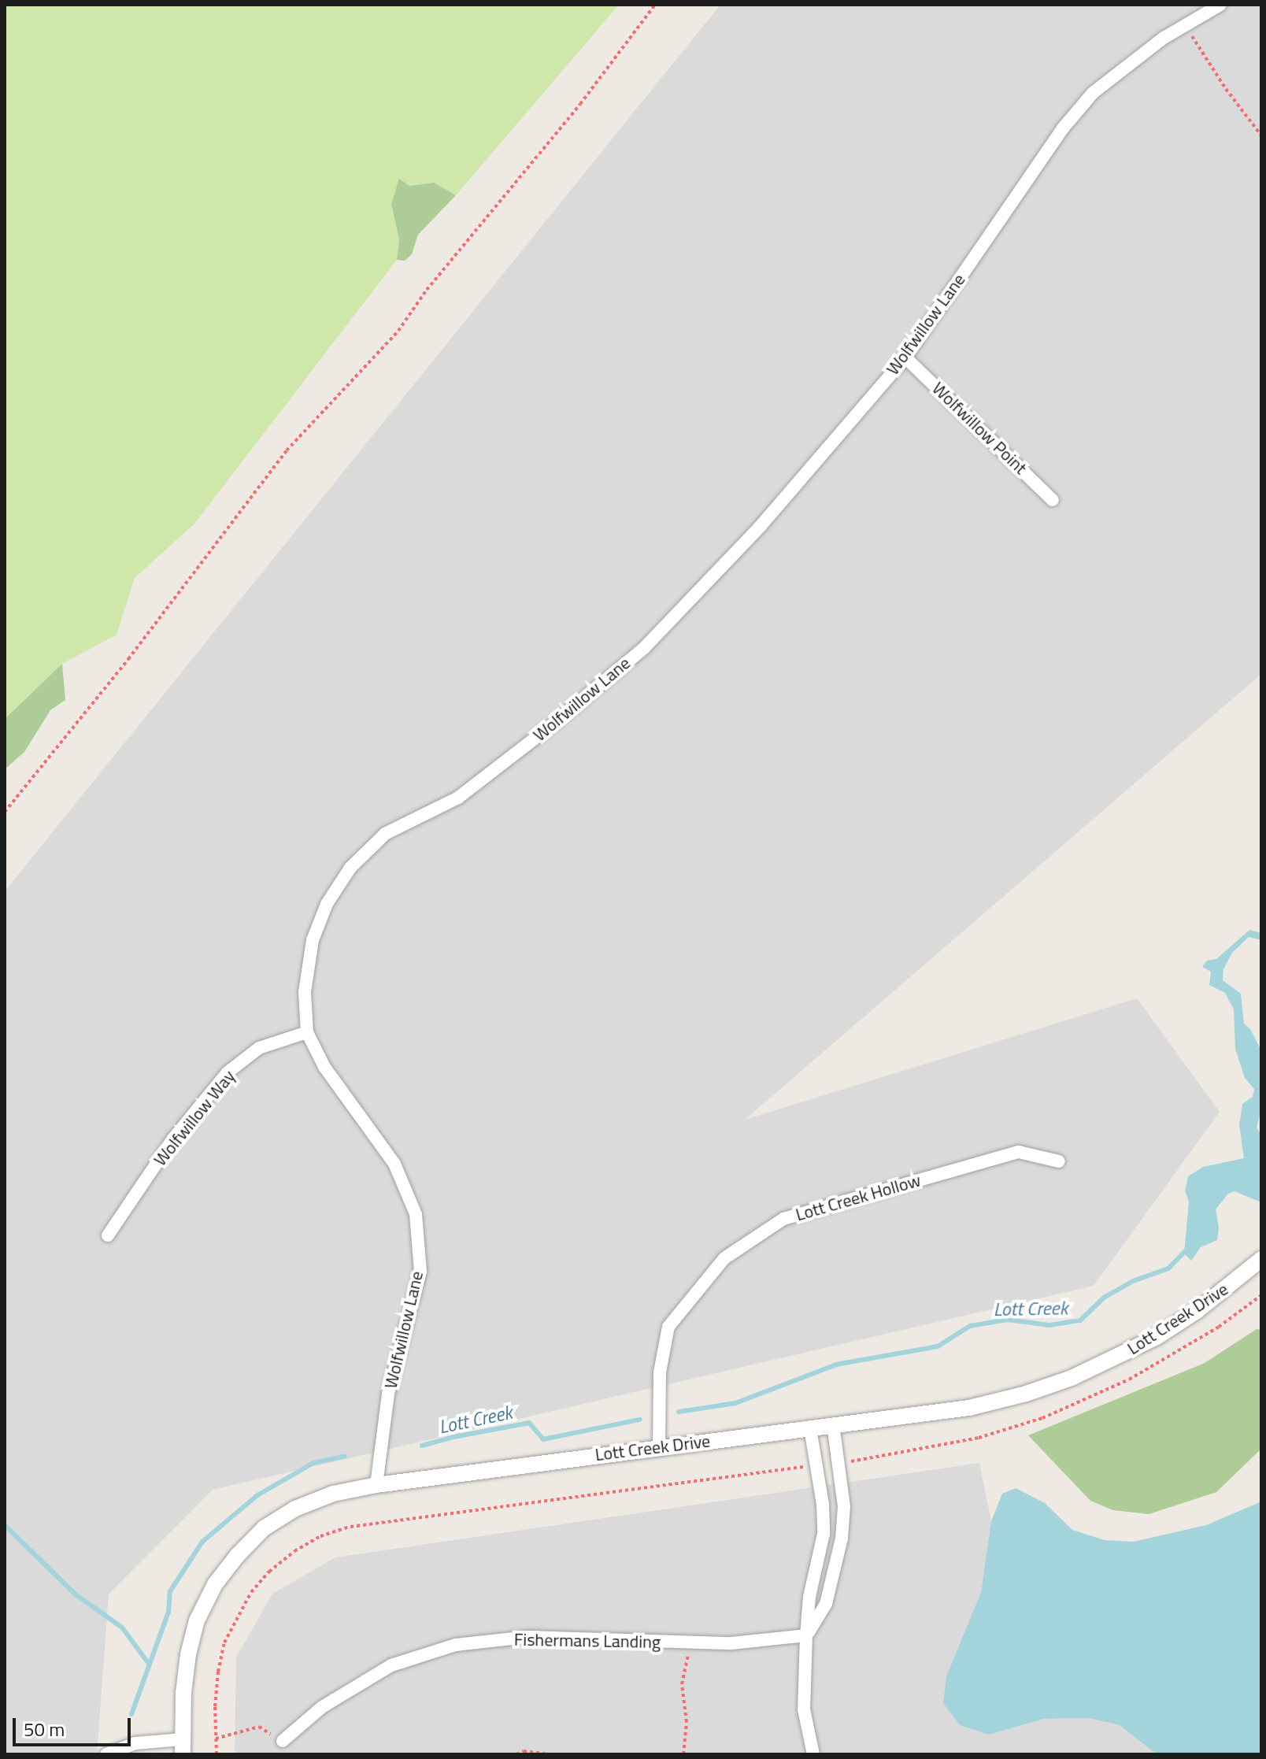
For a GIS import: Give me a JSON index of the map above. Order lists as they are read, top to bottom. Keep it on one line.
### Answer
{"streets":{"street":["Wolfwillow Lane","Wolfwillow Point","Wolfwillow Way","Lott Creek Hollow","Lott Creek Drive","Fishermans Landing"]},"crossings":[["Wolfwillow Lane","Wolfwillow Point"],["Wolfwillow Lane","Wolfwillow Way"],["Wolfwillow Lane","Lott Creek Drive"],["Lott Creek Hollow","Lott Creek Drive"]],"water":["Lott Creek"],"scale_bar":"50 m"}
